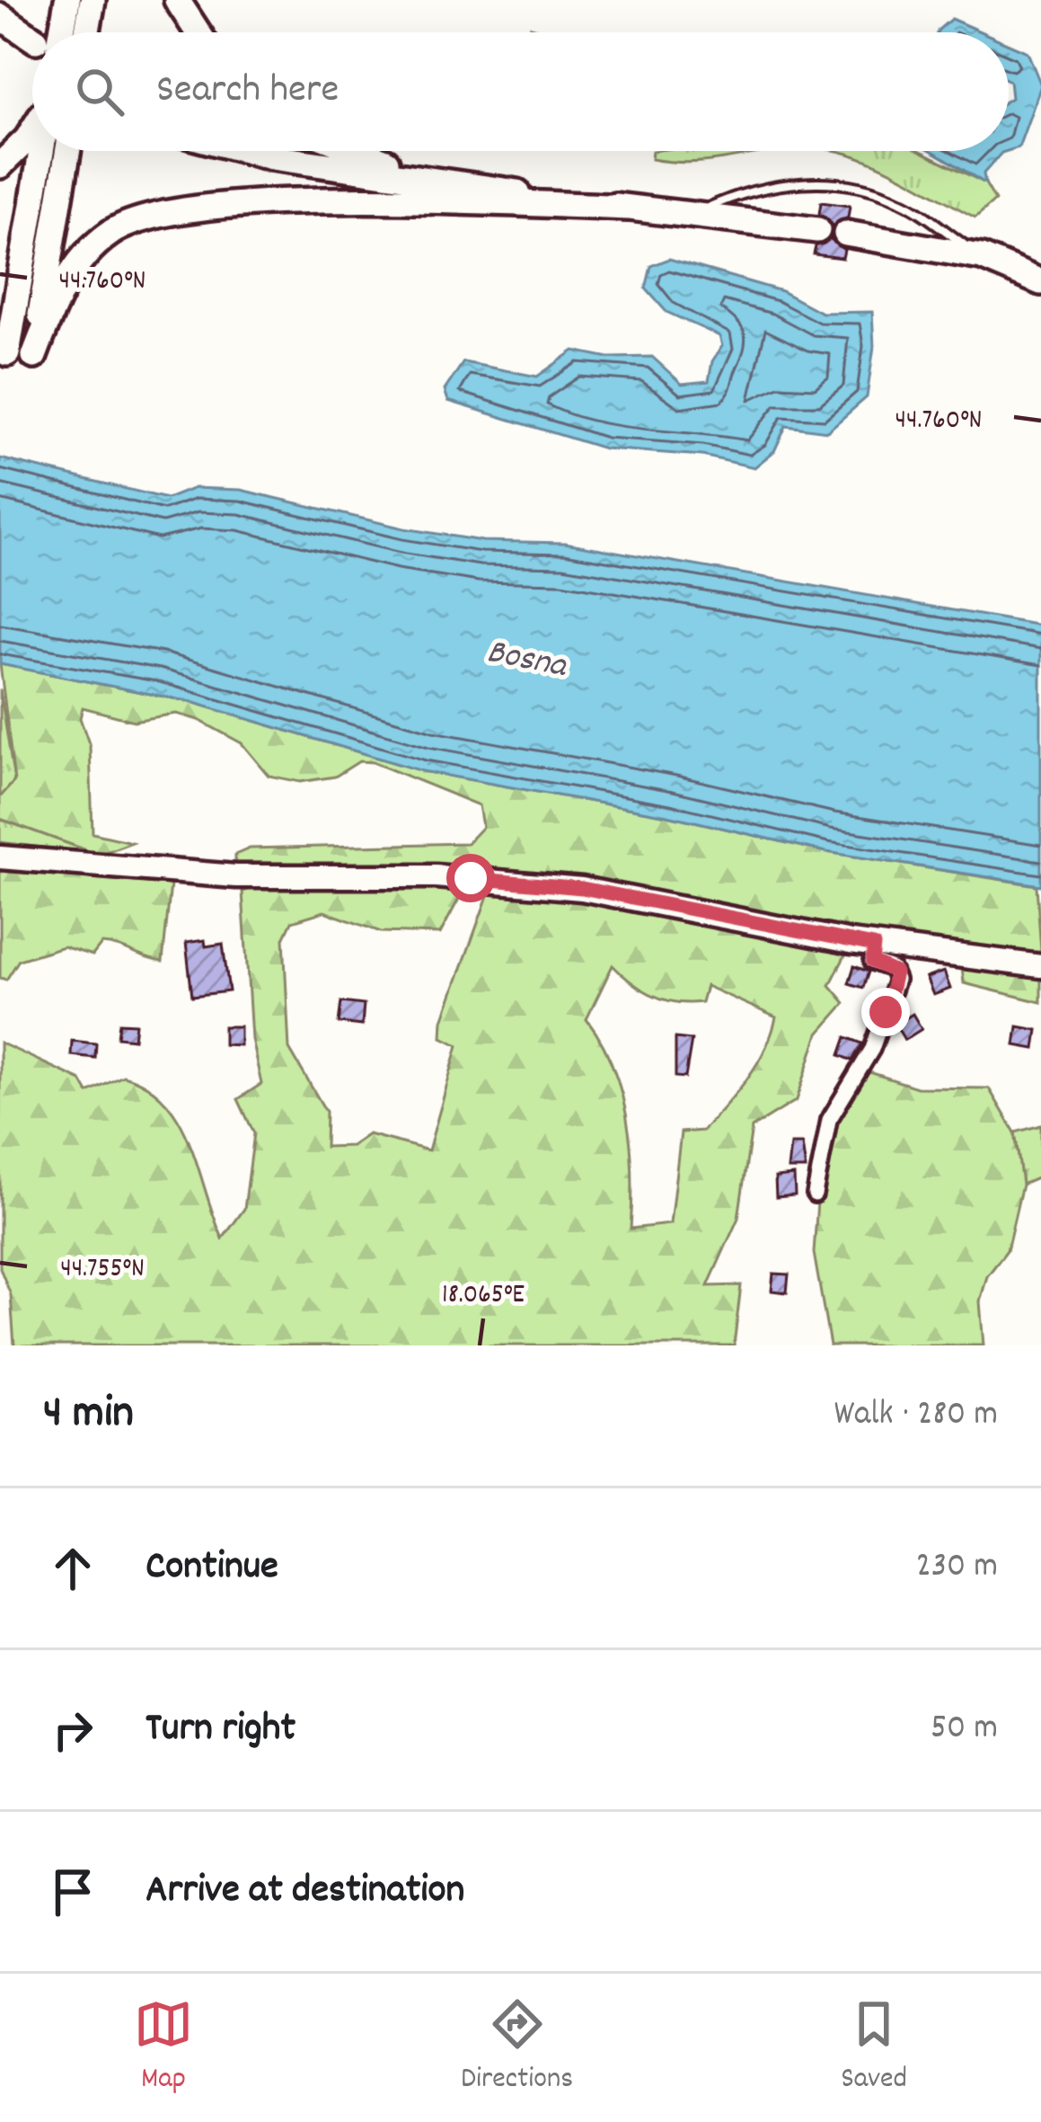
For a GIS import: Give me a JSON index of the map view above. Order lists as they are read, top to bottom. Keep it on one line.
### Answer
{"water":["Bosna"],"page":{"search":"Search here","heading":["4 min","Walk · 280 m"],"list":[["Continue","230 m"],["Turn right","50 m"],"Arrive at destination"],"nav":["Map","Directions","Saved"]},"coordinates":["44.760°N","44.755°N","18.065°E"]}
